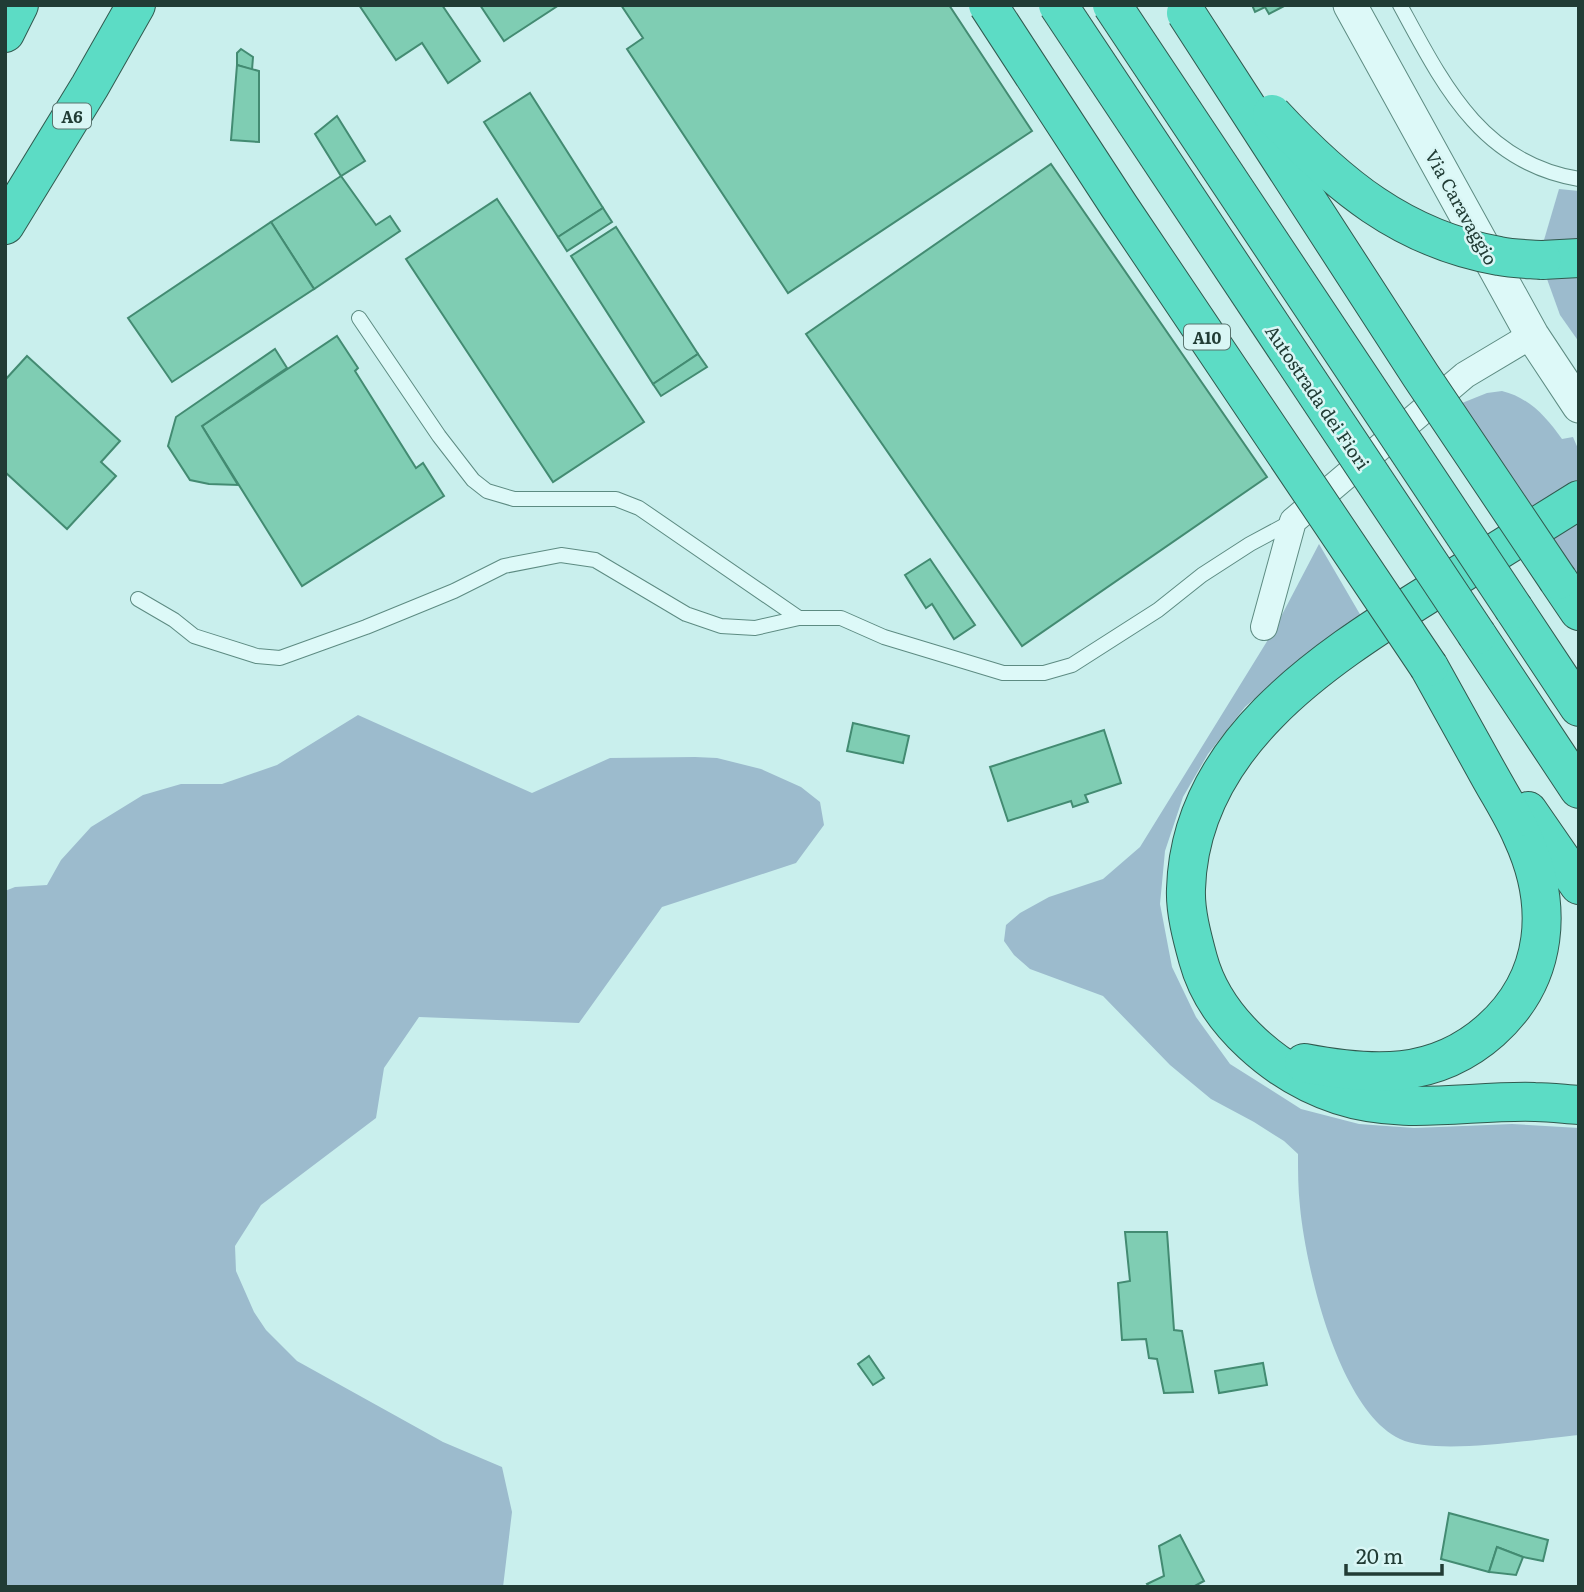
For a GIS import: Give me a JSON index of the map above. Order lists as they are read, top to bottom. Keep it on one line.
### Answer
{"streets":{"highway":["A6","A10","Autostrada dei Fiori"],"street":["Via Caravaggio"]},"scale_bar":"20 m"}
